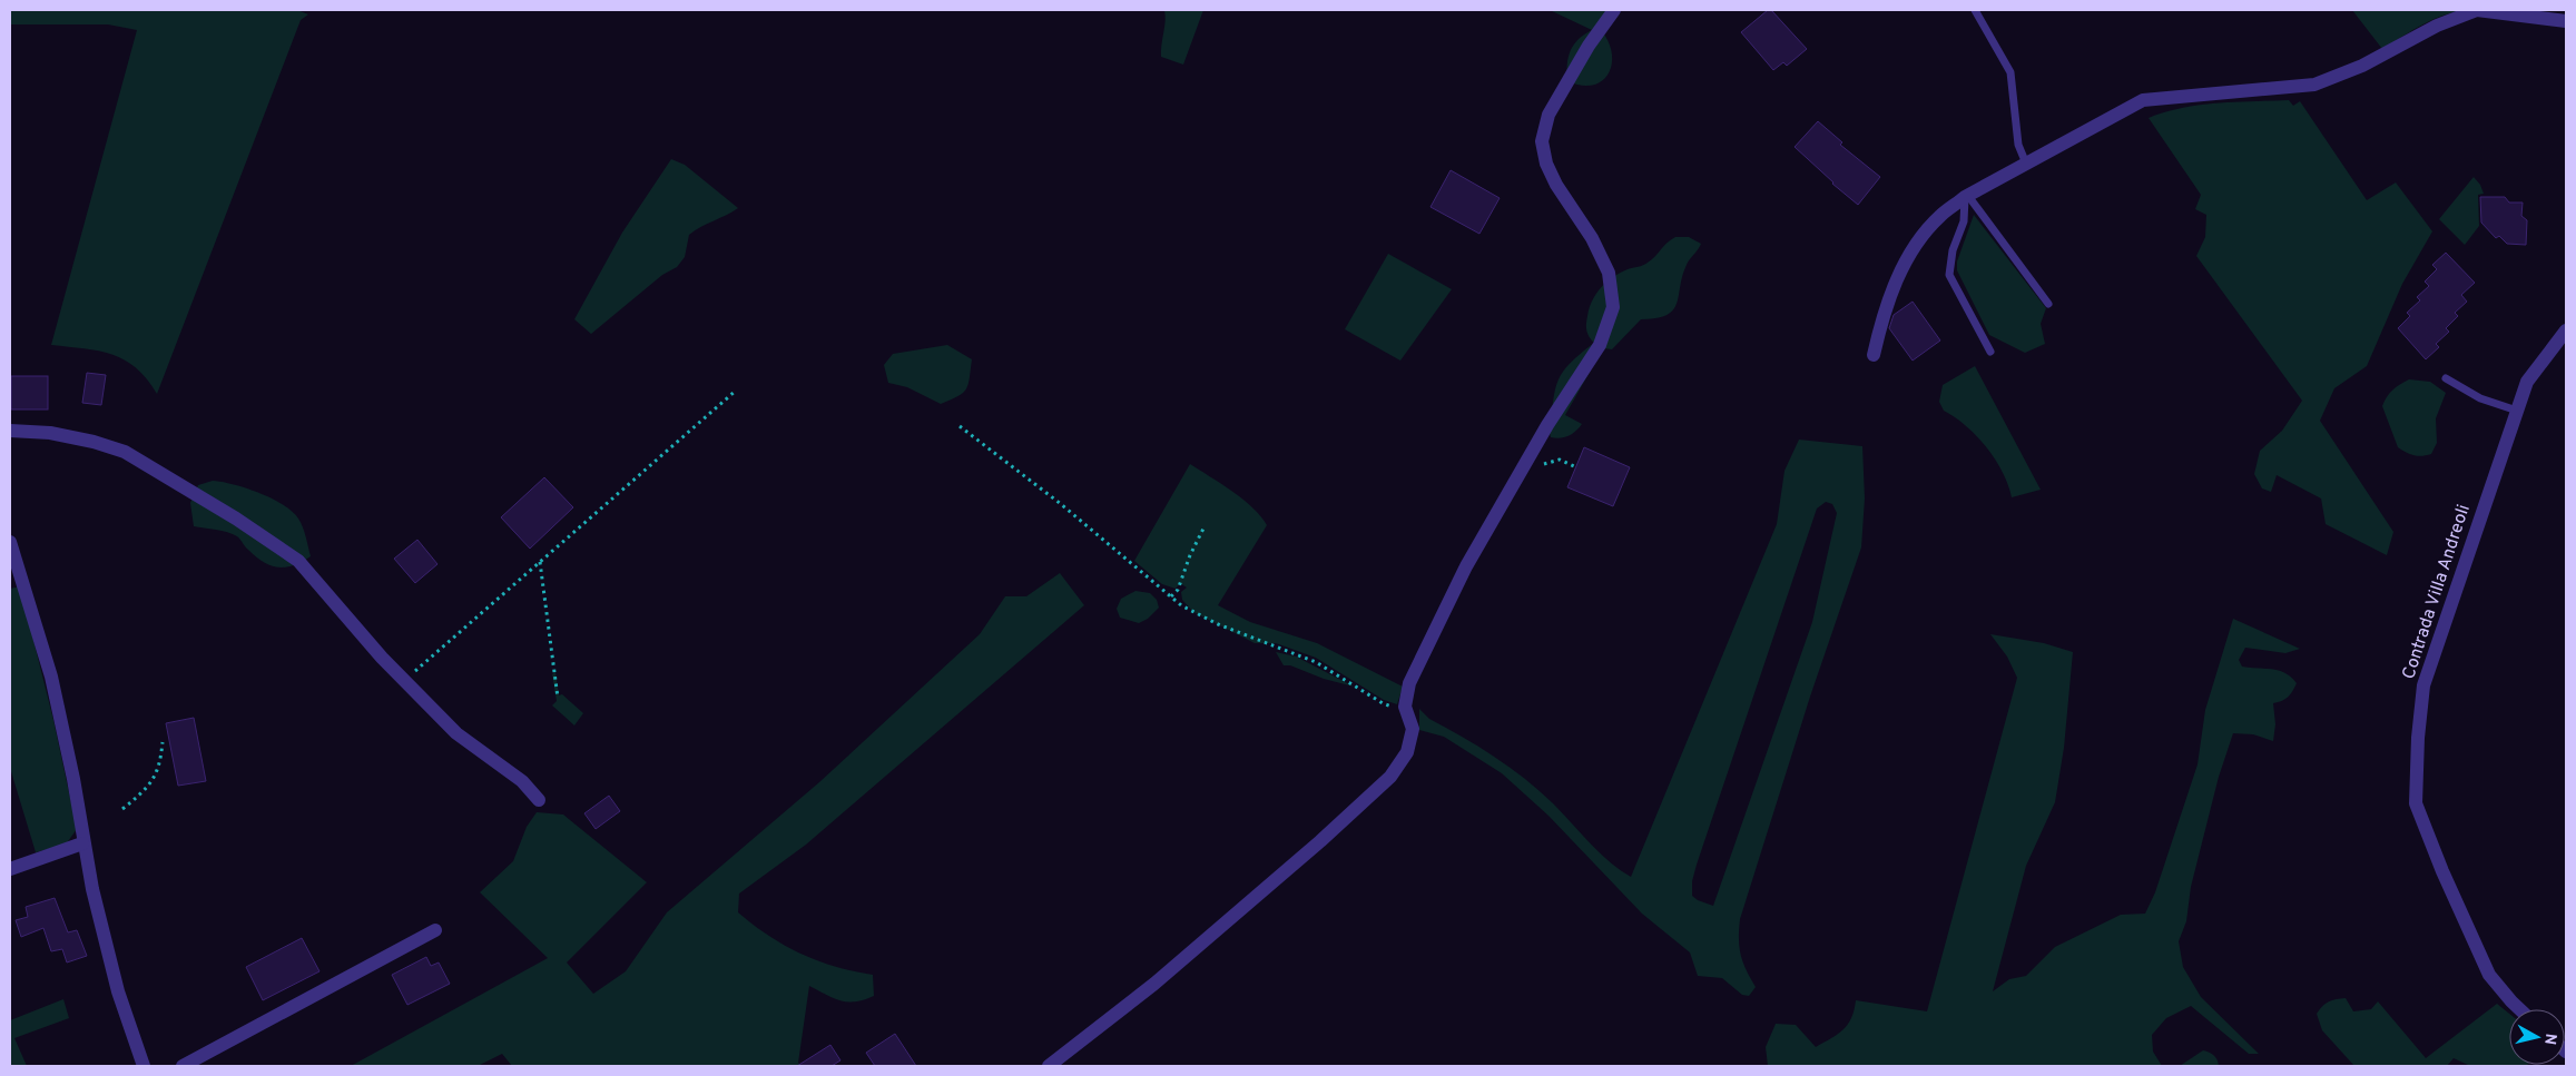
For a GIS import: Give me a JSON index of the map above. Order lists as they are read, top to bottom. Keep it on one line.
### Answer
{"streets":{"street":["Contrada Villa Andreoli"]},"north":"right"}
